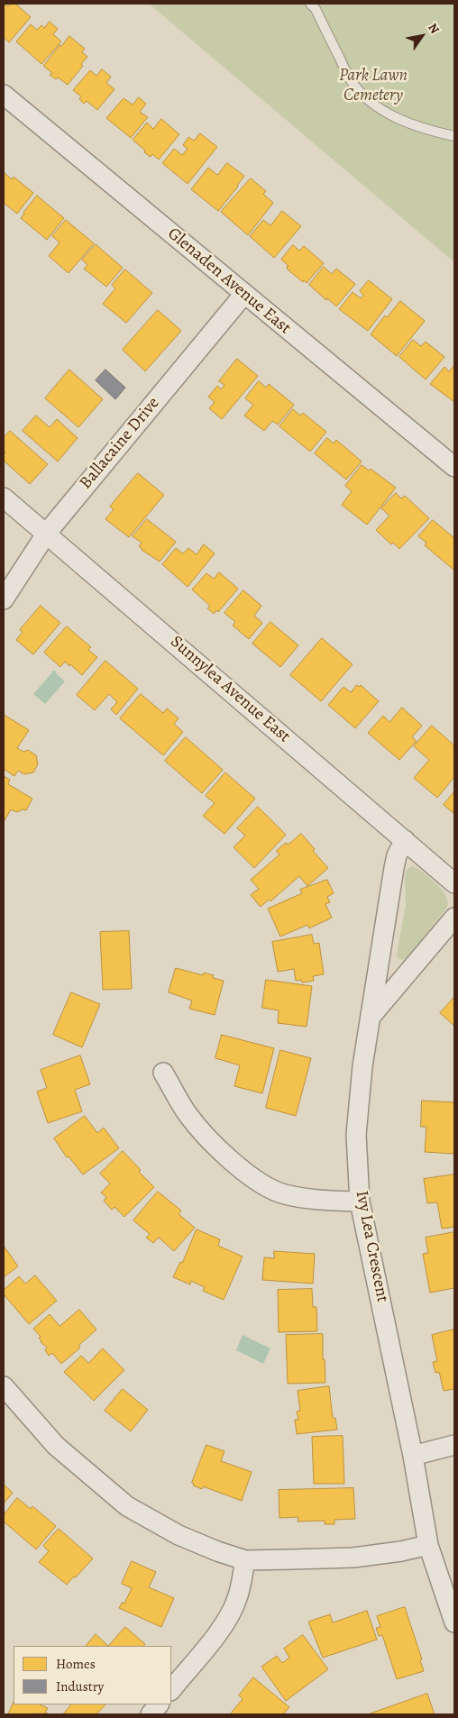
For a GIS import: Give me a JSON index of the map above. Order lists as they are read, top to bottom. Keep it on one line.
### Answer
{"streets":{"street":["Glenaden Avenue East","Ballacaine Drive","Sunnylea Avenue East","Ivy Lea Crescent"]},"crossings":[["Glenaden Avenue East","Ballacaine Drive"],["Ballacaine Drive","Sunnylea Avenue East"],["Sunnylea Avenue East","Ivy Lea Crescent"]],"parks":["Park Lawn Cemetery"],"legend":["Homes","Industry"],"north":"top right"}
